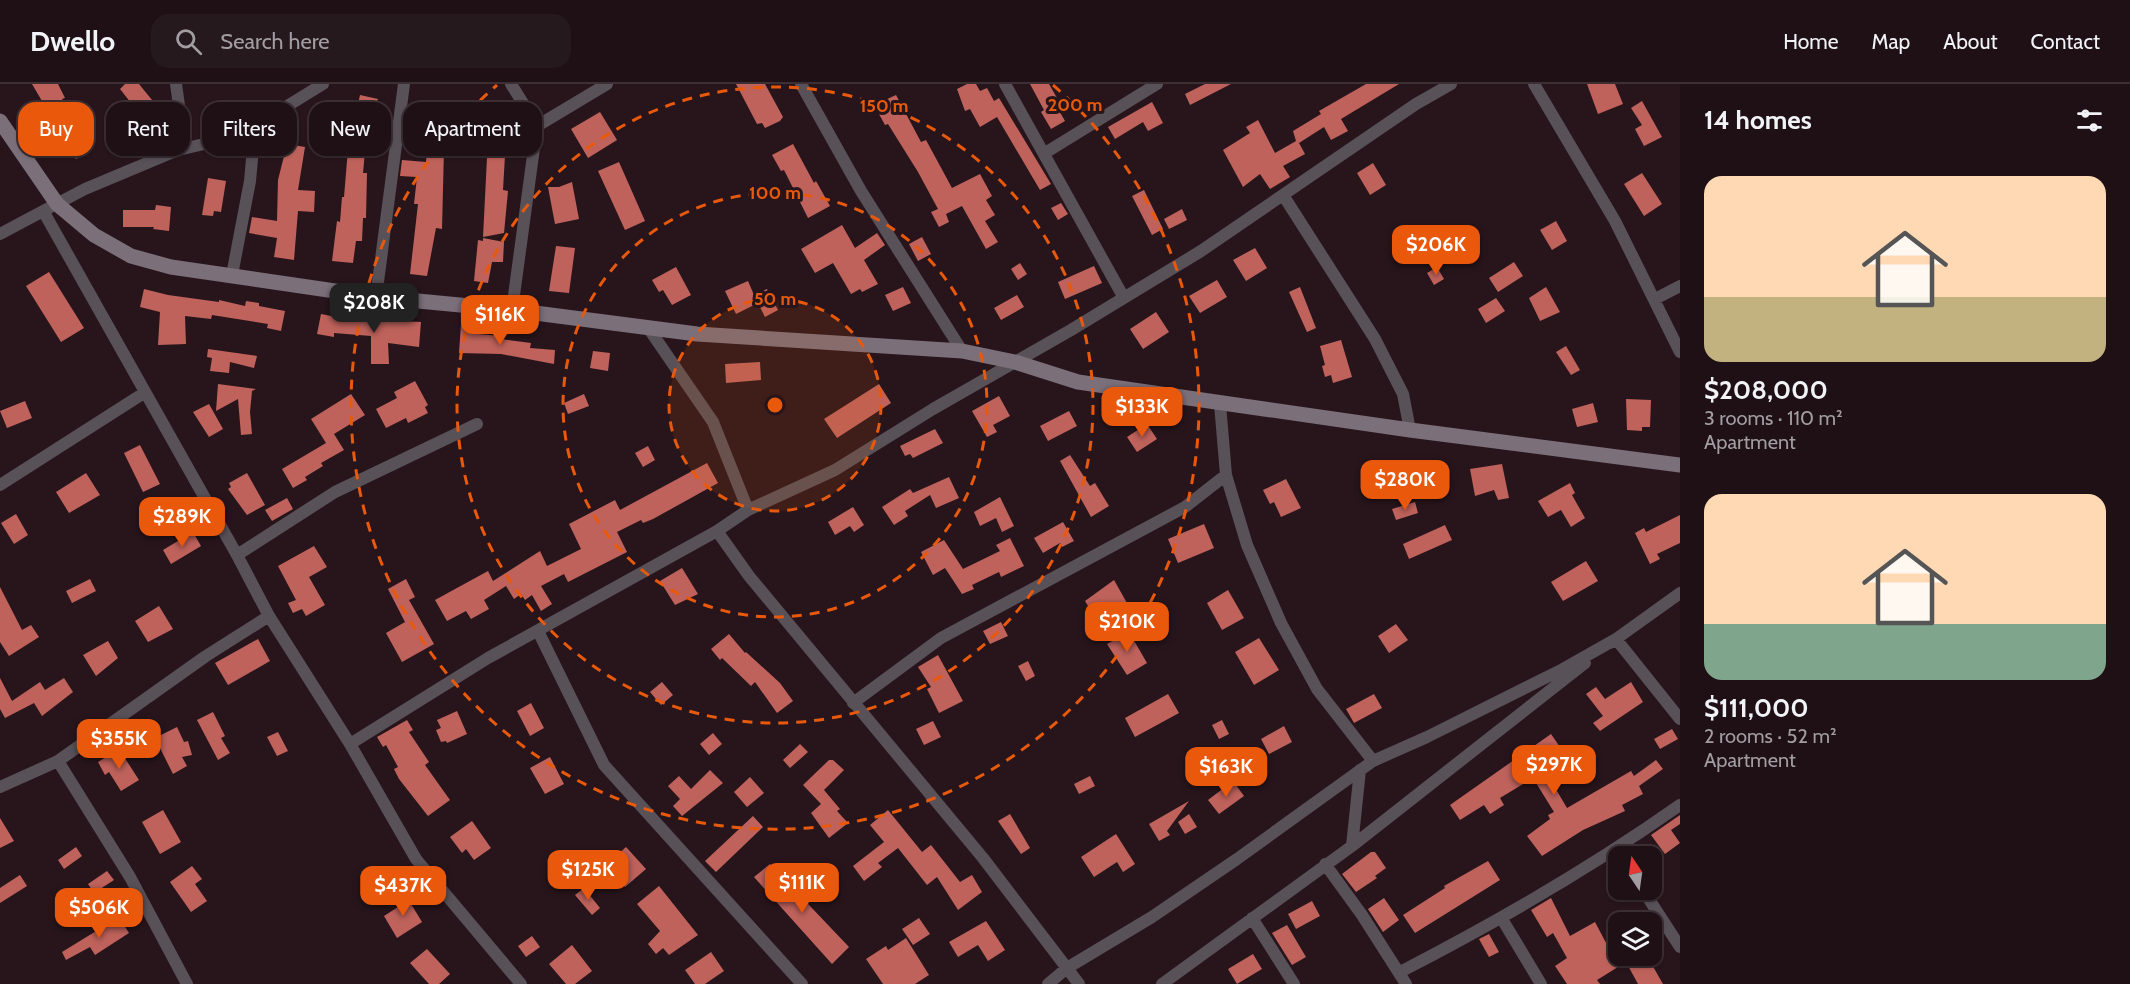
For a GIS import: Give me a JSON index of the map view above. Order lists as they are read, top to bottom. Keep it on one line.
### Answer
{"north":"top","page":{"header":"Dwello","search":"Search here","nav":["Home","Map","About","Contact"],"heading":"14 homes","chip":["Buy","Rent","Filters","New","Apartment"],"list":[{"name":"$208,000","note":"3 rooms · 110 m² · Apartment"},{"name":"$111,000","note":"2 rooms · 52 m² · Apartment"}],"price":["$206K","$208K","$116K","$133K","$280K","$289K","$210K","$355K","$297K","$163K","$125K","$111K","$437K","$506K"]},"rings":["200 m","150 m","100 m","50 m"]}
